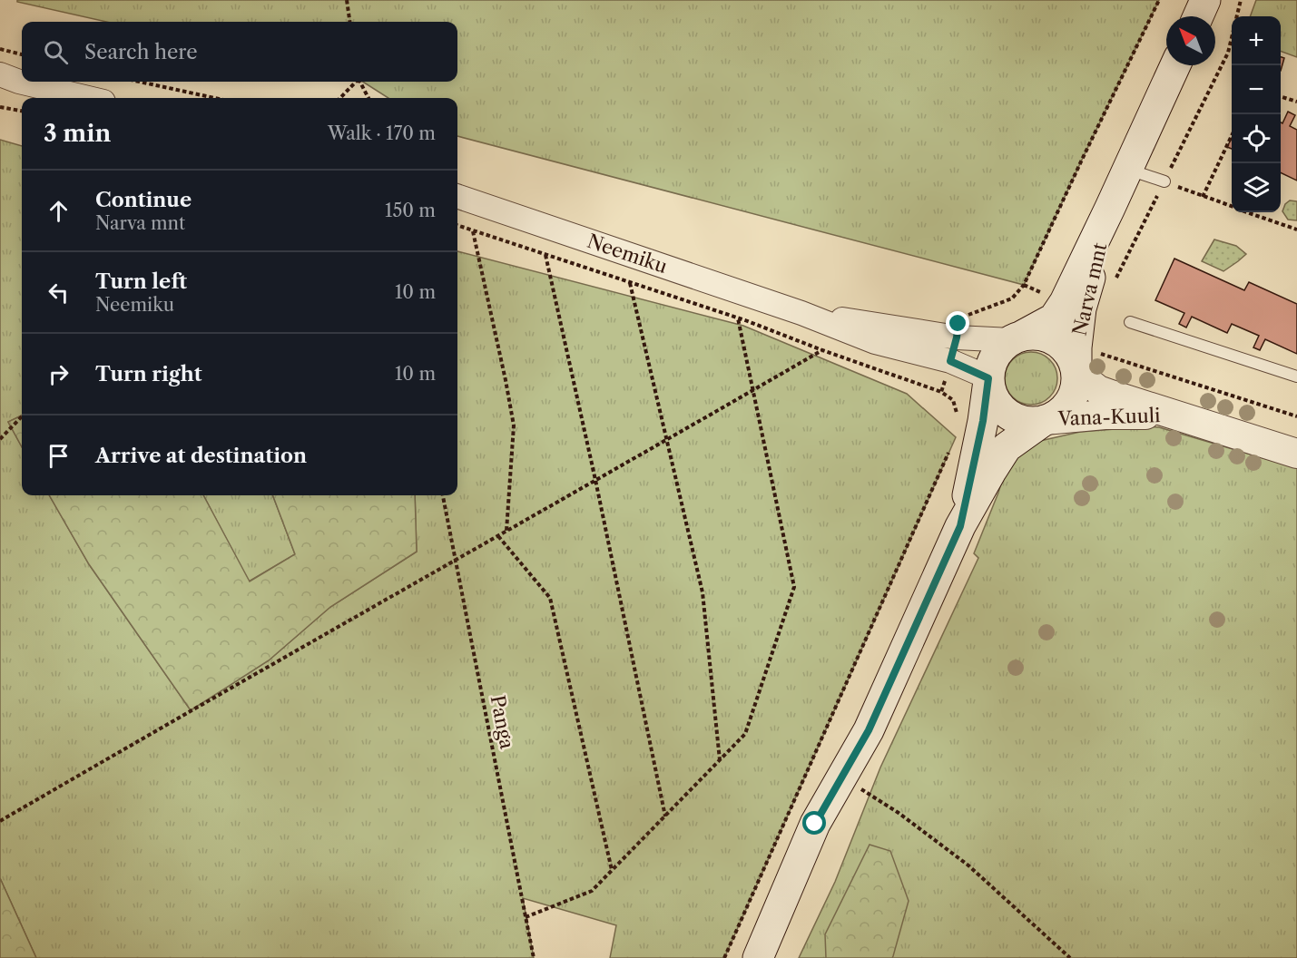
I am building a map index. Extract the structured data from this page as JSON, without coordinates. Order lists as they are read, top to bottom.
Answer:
{
  "streets": {
    "main road": ["Narva mnt"],
    "street": ["Neemiku", "Vana-Kuuli"],
    "path": ["Panga"]
  },
  "crossings": [
    ["Neemiku", "Narva mnt"],
    ["Neemiku", "Vana-Kuuli"],
    ["Narva mnt", "Vana-Kuuli"]
  ],
  "north": "top left",
  "page": {
    "map_buttons": ["+", "−"],
    "search": "Search here",
    "heading": ["3 min", "Walk · 170 m"],
    "list": [
      ["Continue", "Narva mnt", "150 m"],
      ["Turn left", "Neemiku", "10 m"],
      ["Turn right", "10 m"],
      "Arrive at destination"
    ]
  }
}
